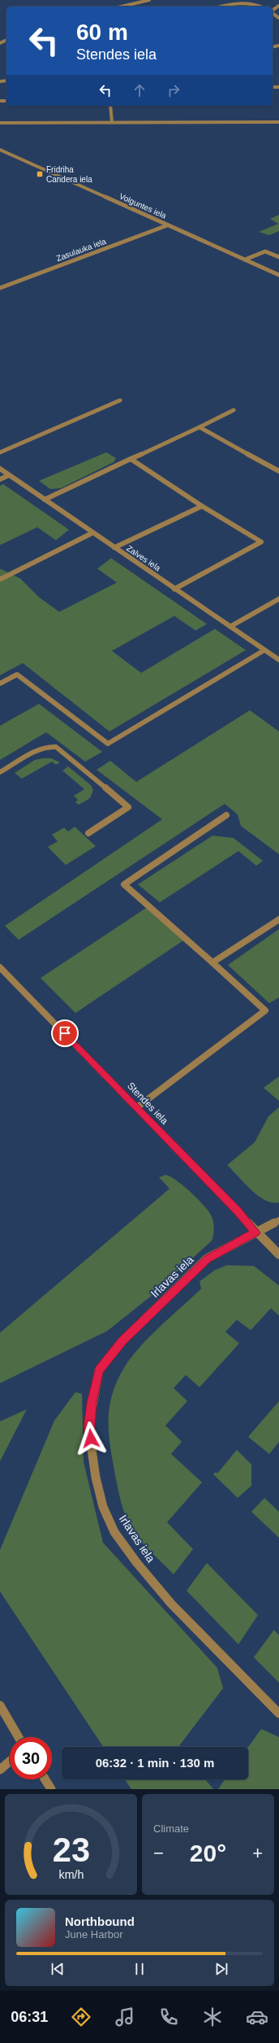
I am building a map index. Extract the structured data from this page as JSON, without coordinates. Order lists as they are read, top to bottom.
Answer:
{
  "streets": {
    "street": [
      "Volguntes iela",
      "Zasulauka iela",
      "Zalves iela",
      "Stendes iela",
      "Irlavas iela"
    ]
  },
  "crossings": [
    ["Volguntes iela", "Zasulauka iela"],
    ["Stendes iela", "Irlavas iela"]
  ],
  "places": {
    "transit": ["Fridriha Candera iela"]
  },
  "page": {
    "turn": ["60 m", "Stendes iela"],
    "limit": "30",
    "trip": "06:32 · 1 min · 130 m",
    "tile": "Climate",
    "heat": ["−", "20°", "+"],
    "song": ["Northbound", "June Harbor"],
    "tabs": "06:31",
    "gauge": ["23", "km/h"]
  }
}
